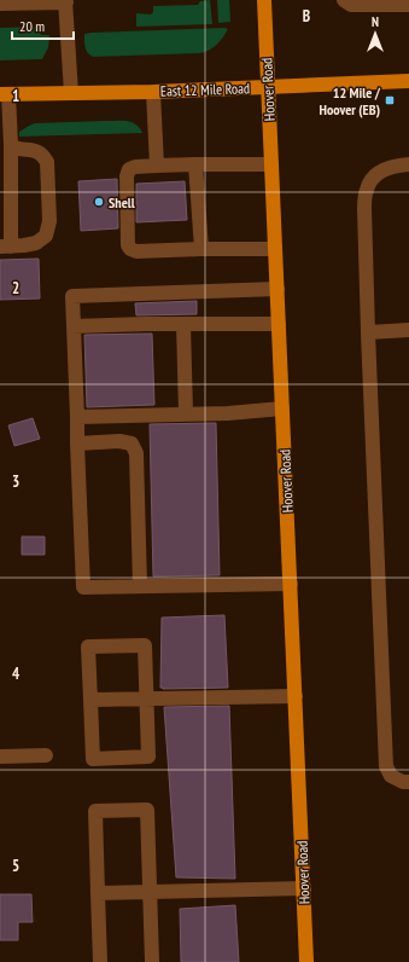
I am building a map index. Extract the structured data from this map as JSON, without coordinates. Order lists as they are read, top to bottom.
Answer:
{
  "streets": {
    "main road": ["East 12 Mile Road", "Hoover Road"]
  },
  "crossings": [
    ["East 12 Mile Road", "Hoover Road"]
  ],
  "places": {
    "transit": ["12 Mile / Hoover (EB)"],
    "other": ["Shell"]
  },
  "scale_bar": "20 m",
  "north": "top",
  "grid": {
    "columns": ["B"],
    "rows": [
      "1",
      "2",
      "3",
      "4",
      "5"
    ]
  }
}
